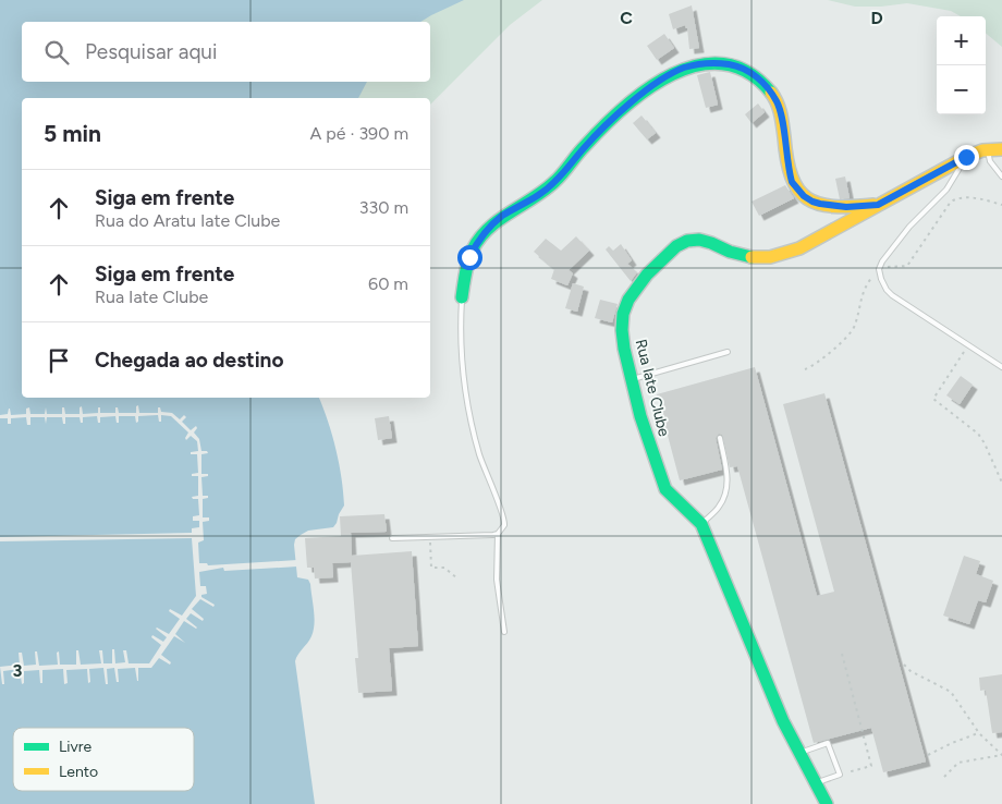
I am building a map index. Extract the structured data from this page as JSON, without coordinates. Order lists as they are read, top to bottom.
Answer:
{
  "streets": {
    "street": ["Rua Iate Clube"]
  },
  "legend": ["Livre", "Lento"],
  "page": {
    "map_buttons": ["+", "−"],
    "search": "Pesquisar aqui",
    "heading": ["5 min", "A pé · 390 m"],
    "list": [
      ["Siga em frente", "Rua do Aratu Iate Clube", "330 m"],
      ["Siga em frente", "Rua Iate Clube", "60 m"],
      "Chegada ao destino"
    ]
  },
  "grid": {
    "columns": ["C", "D"],
    "rows": ["3"]
  }
}
